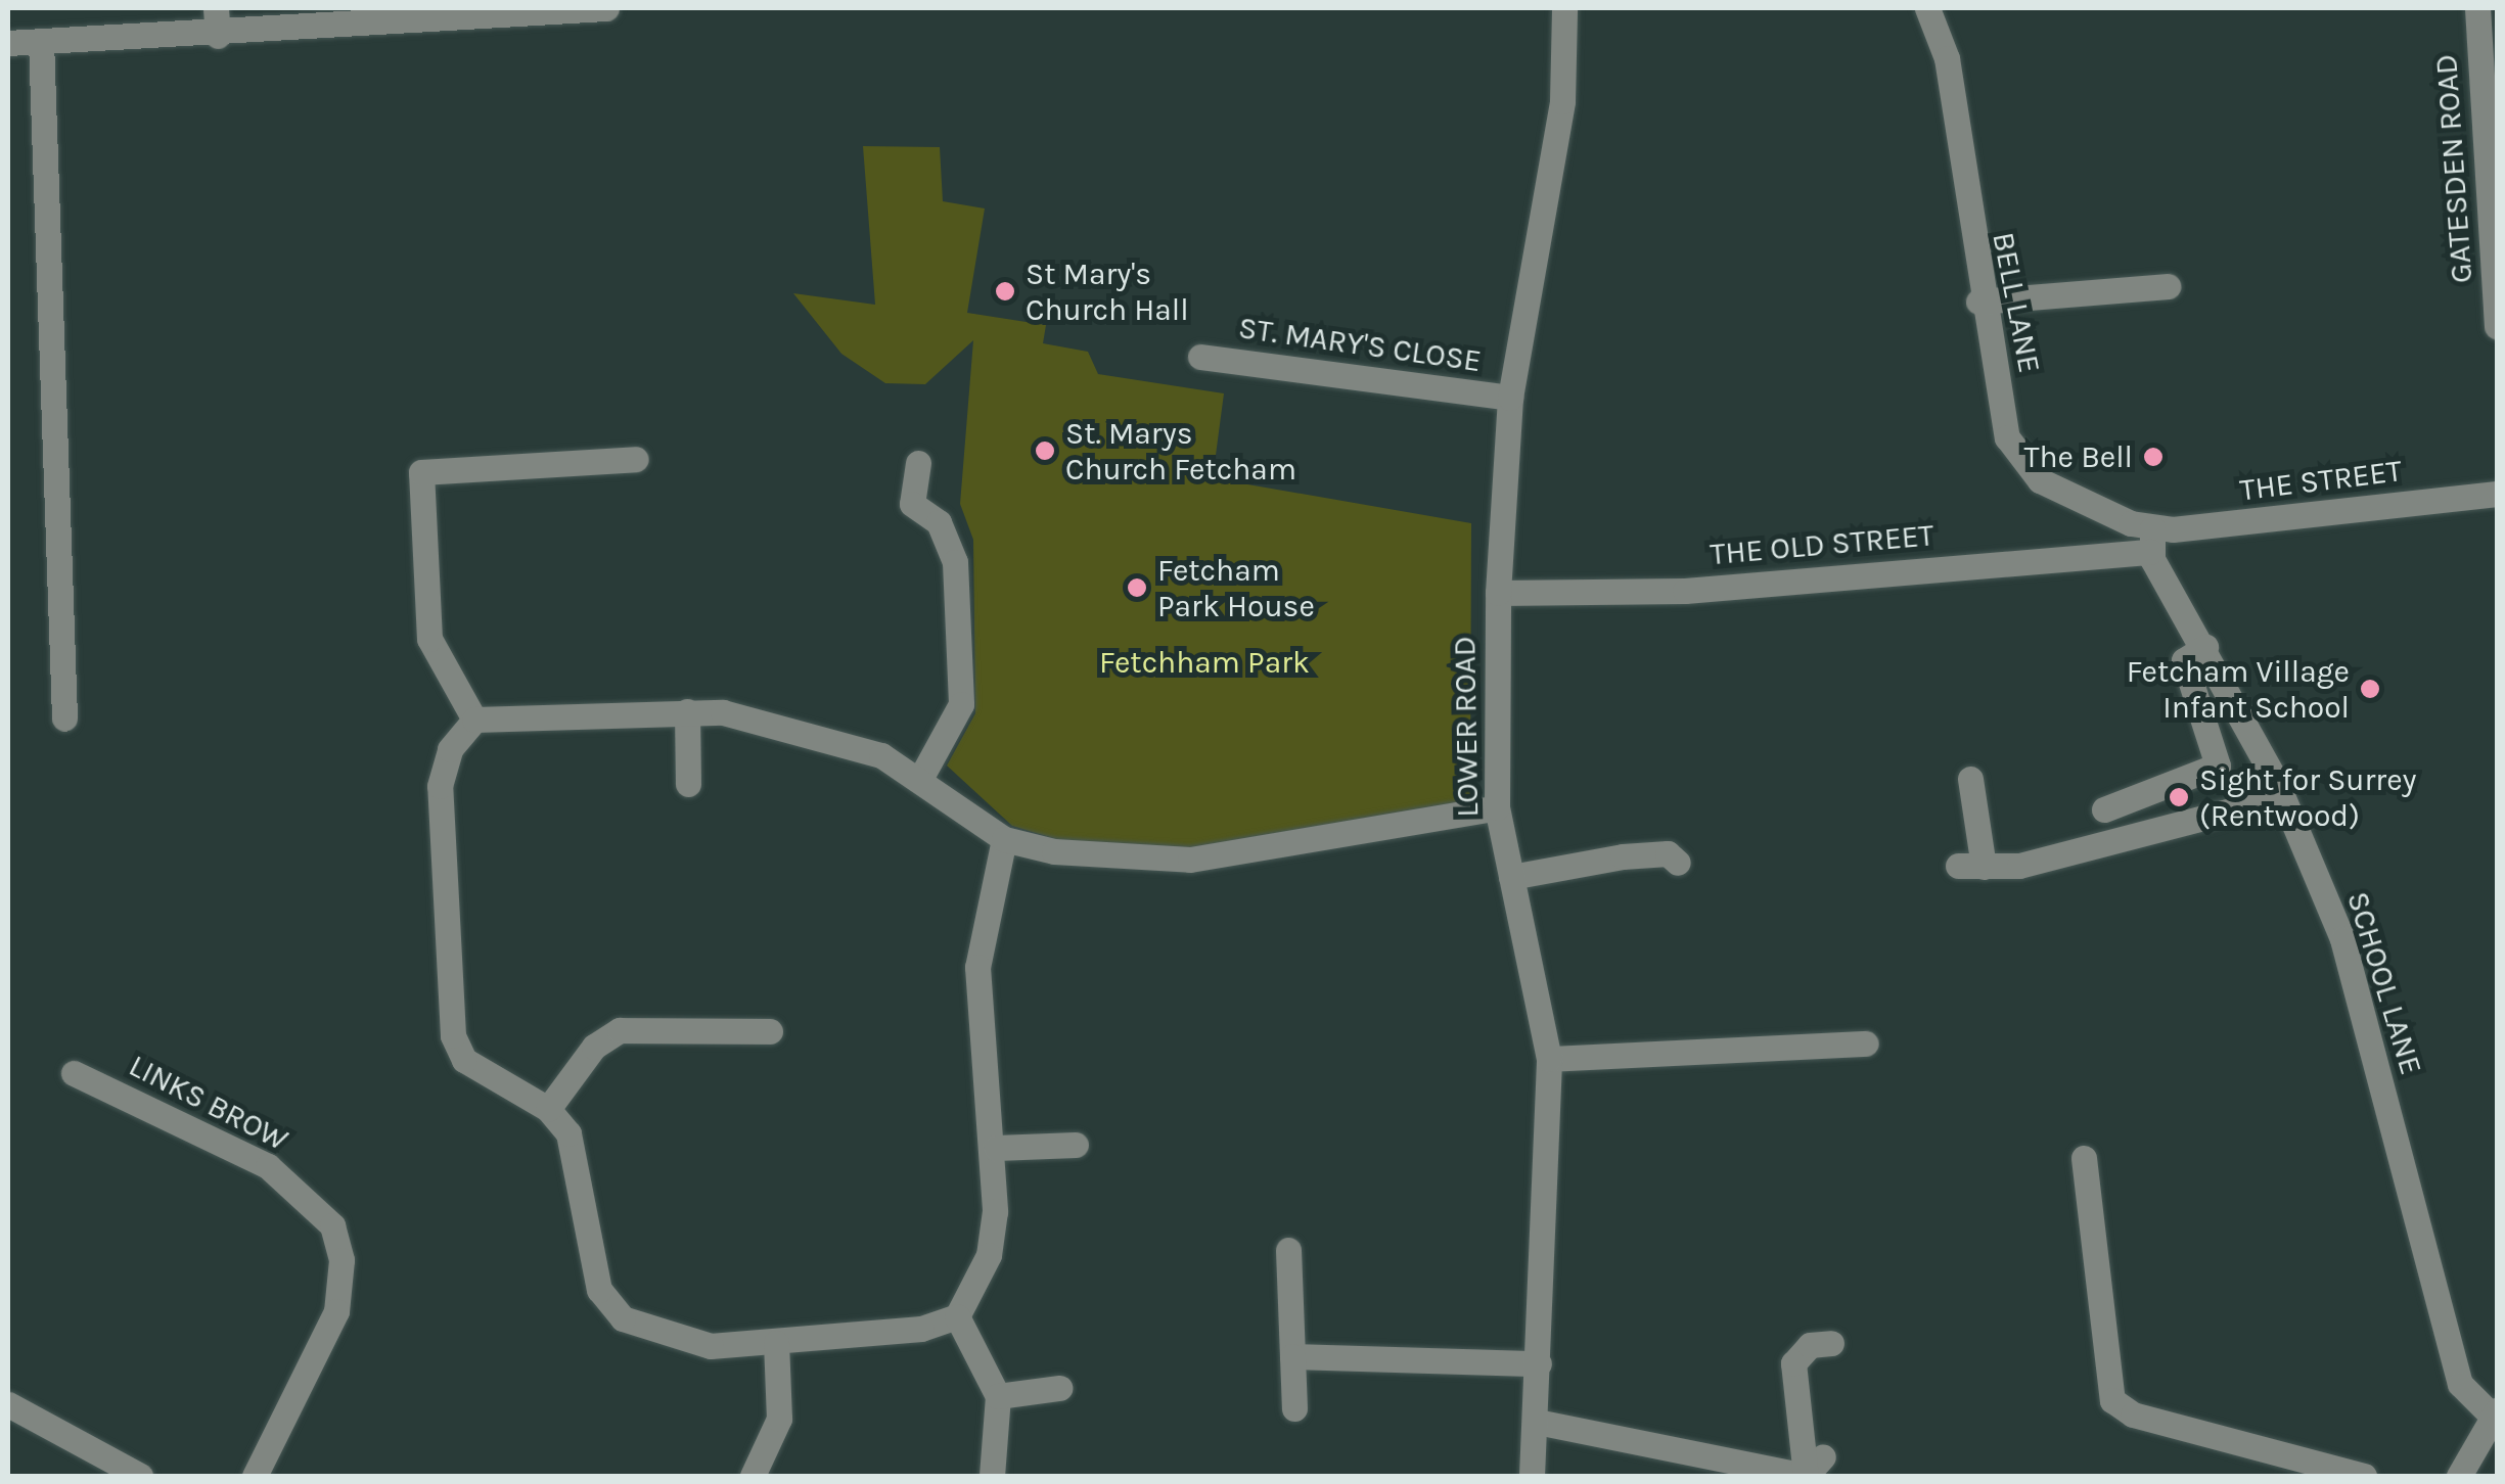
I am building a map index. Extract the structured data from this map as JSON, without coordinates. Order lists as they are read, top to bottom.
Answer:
{
  "streets": {
    "street": [
      "GATESDEN ROAD",
      "BELL LANE",
      "ST. MARY'S CLOSE",
      "THE STREET",
      "THE OLD STREET",
      "LOWER ROAD",
      "SCHOOL LANE",
      "LINKS BROW"
    ]
  },
  "crossings": [
    ["BELL LANE", "THE STREET"],
    ["BELL LANE", "THE OLD STREET"],
    ["BELL LANE", "SCHOOL LANE"],
    ["ST. MARY'S CLOSE", "LOWER ROAD"],
    ["THE STREET", "THE OLD STREET"],
    ["THE STREET", "SCHOOL LANE"],
    ["THE OLD STREET", "LOWER ROAD"],
    ["THE OLD STREET", "SCHOOL LANE"]
  ],
  "parks": ["Fetchham Park"],
  "places": [
    "St Mary's Church Hall",
    "St. Marys Church Fetcham",
    "The Bell",
    "Fetcham Park House",
    "Fetcham Village Infant School",
    "Sight for Surrey (Rentwood)"
  ]
}
